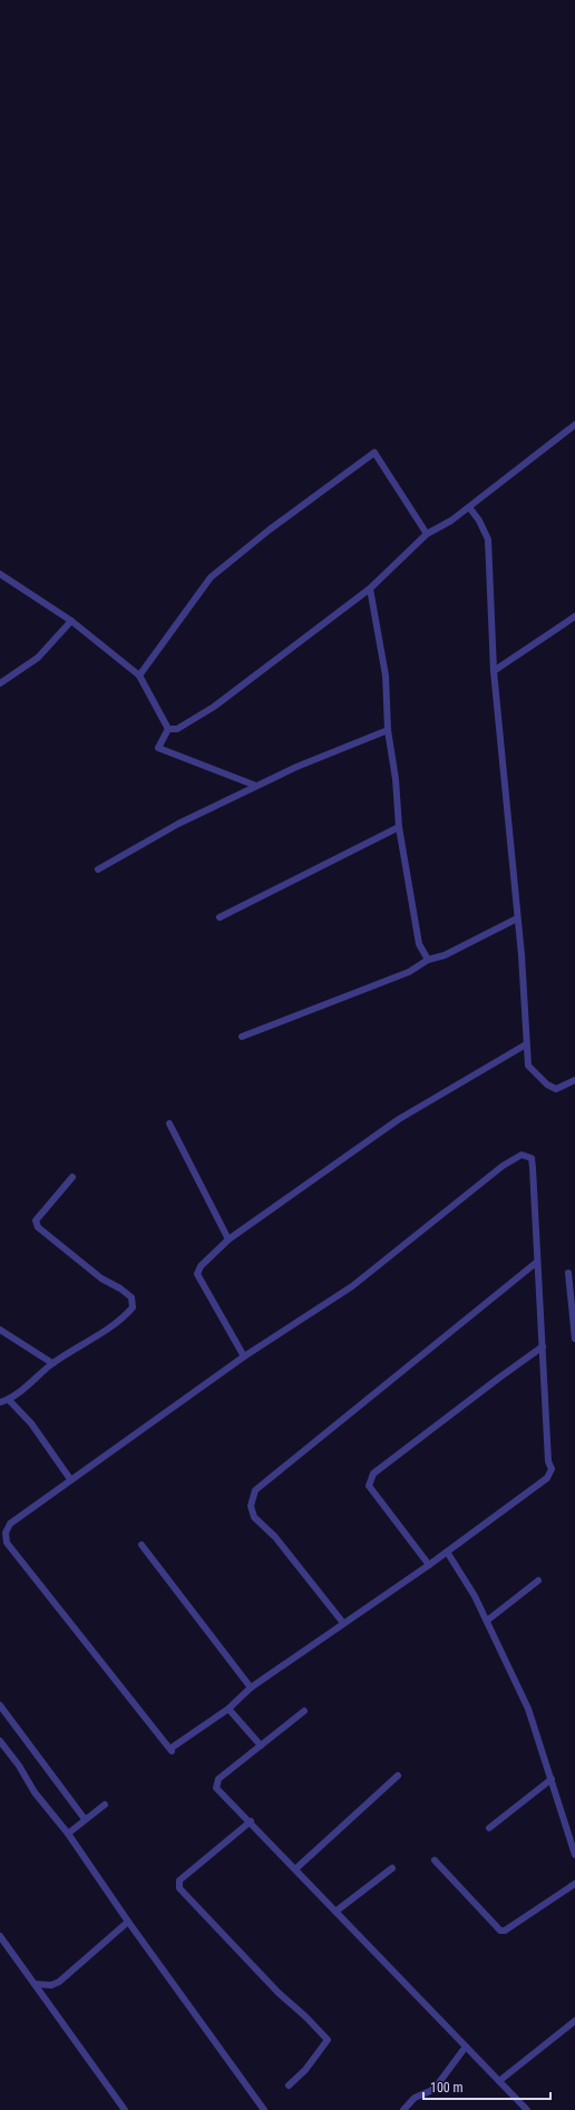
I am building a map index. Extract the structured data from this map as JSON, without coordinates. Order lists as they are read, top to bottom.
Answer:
{
  "scale_bar": "100 m"
}
